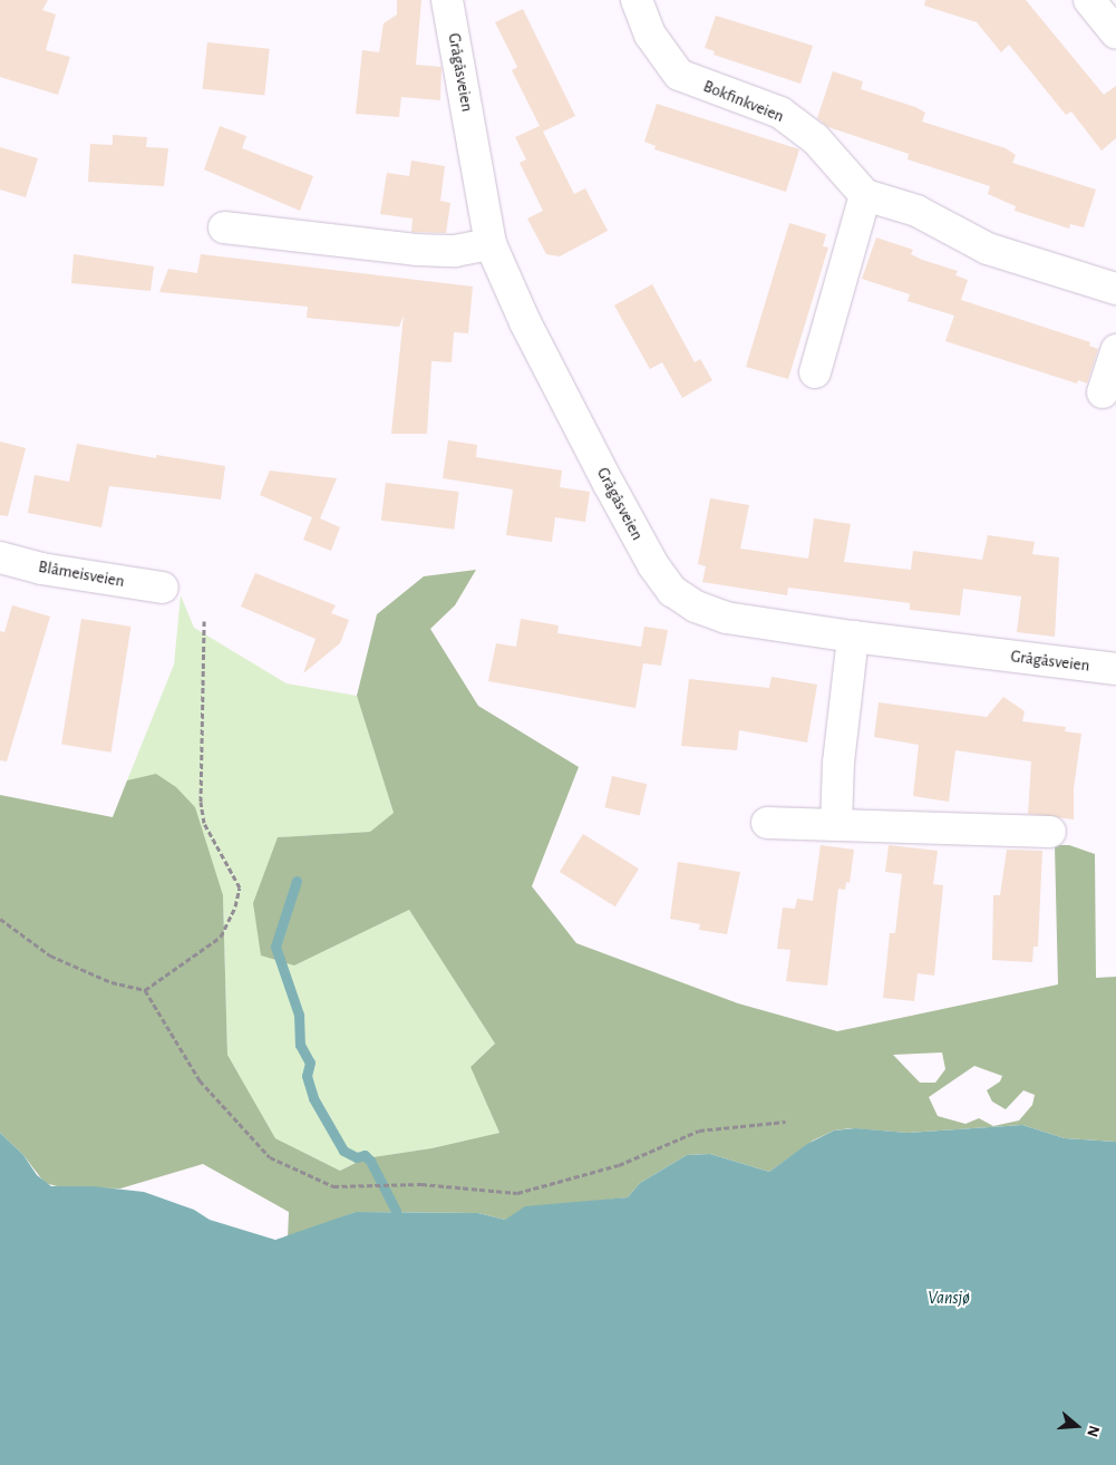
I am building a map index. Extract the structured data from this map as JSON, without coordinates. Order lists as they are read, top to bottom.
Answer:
{
  "streets": {
    "street": ["Grågåsveien", "Bokfinkveien", "Blåmeisveien"]
  },
  "water": ["Vansjø"],
  "north": "right"
}
